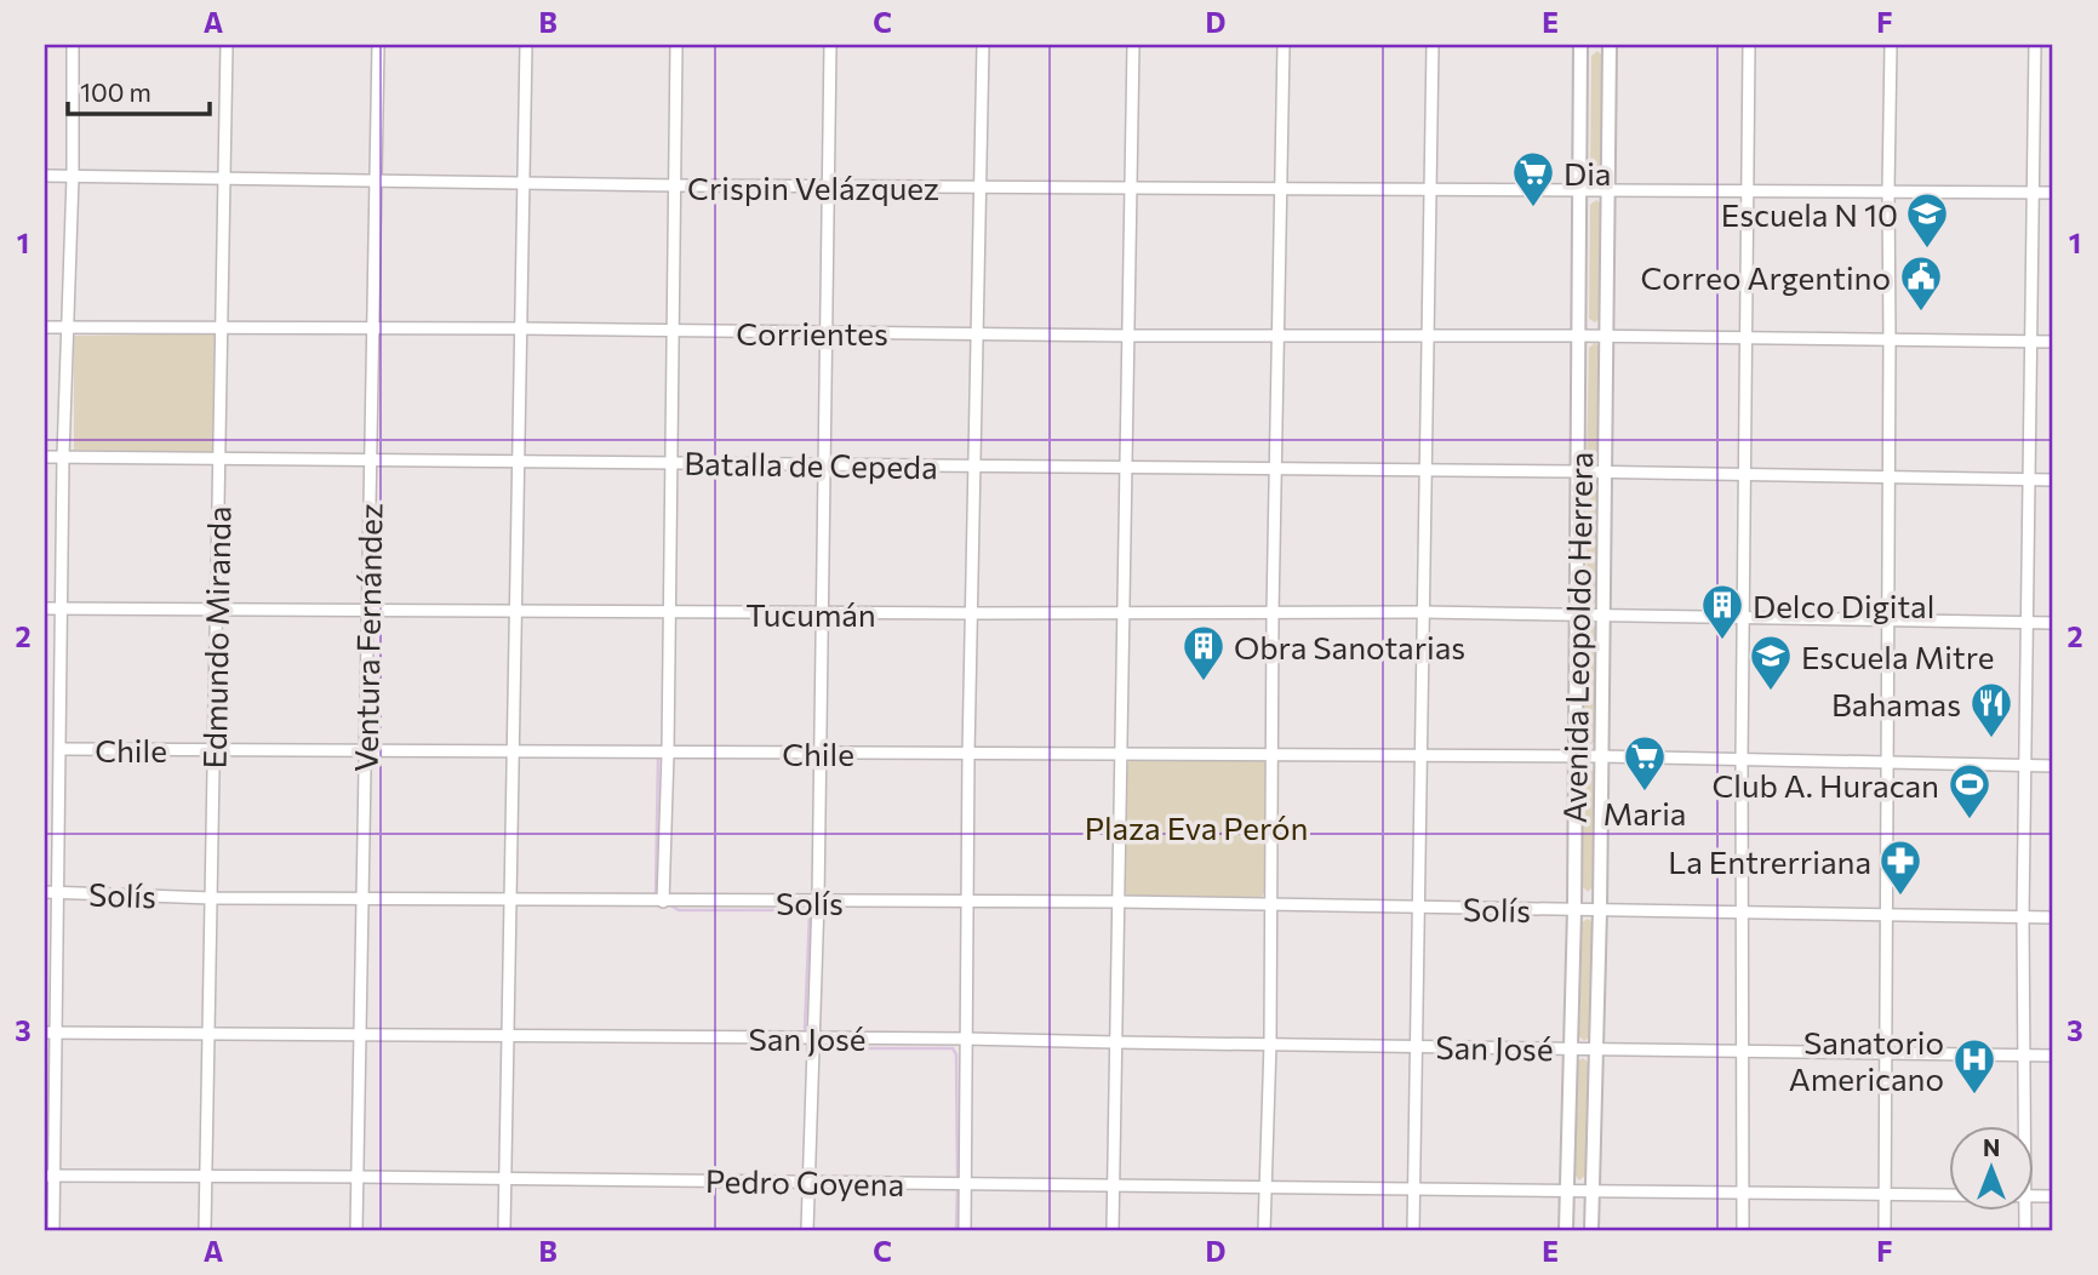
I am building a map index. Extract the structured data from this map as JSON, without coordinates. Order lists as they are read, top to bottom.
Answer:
{
  "streets": {
    "street": [
      "Crispin Velázquez",
      "Corrientes",
      "Batalla de Cepeda",
      "Tucumán",
      "Edmundo Miranda",
      "Ventura Fernández",
      "Avenida Leopoldo Herrera",
      "Chile",
      "Solís",
      "San José",
      "Pedro Goyena"
    ]
  },
  "crossings": [
    ["Crispin Velázquez", "Edmundo Miranda"],
    ["Crispin Velázquez", "Ventura Fernández"],
    ["Crispin Velázquez", "Avenida Leopoldo Herrera"],
    ["Corrientes", "Edmundo Miranda"],
    ["Corrientes", "Ventura Fernández"],
    ["Corrientes", "Avenida Leopoldo Herrera"],
    ["Batalla de Cepeda", "Edmundo Miranda"],
    ["Batalla de Cepeda", "Ventura Fernández"],
    ["Batalla de Cepeda", "Avenida Leopoldo Herrera"],
    ["Tucumán", "Edmundo Miranda"],
    ["Tucumán", "Ventura Fernández"],
    ["Tucumán", "Avenida Leopoldo Herrera"],
    ["Edmundo Miranda", "Chile"],
    ["Edmundo Miranda", "Solís"],
    ["Edmundo Miranda", "San José"],
    ["Edmundo Miranda", "Pedro Goyena"],
    ["Ventura Fernández", "Chile"],
    ["Ventura Fernández", "Solís"],
    ["Ventura Fernández", "San José"],
    ["Ventura Fernández", "Pedro Goyena"],
    ["Avenida Leopoldo Herrera", "Chile"],
    ["Avenida Leopoldo Herrera", "Solís"],
    ["Avenida Leopoldo Herrera", "San José"],
    ["Avenida Leopoldo Herrera", "Pedro Goyena"]
  ],
  "parks": ["Plaza Eva Perón"],
  "places": {
    "supermarket": ["Dia", "Maria"],
    "school or university": ["Escuela N 10", "Escuela Mitre"],
    "public building": ["Correo Argentino"],
    "building": ["Delco Digital", "Obra Sanotarias"],
    "restaurant": ["Bahamas"],
    "sports": ["Club A. Huracan"],
    "pharmacy": ["La Entrerriana"],
    "hospital": ["Sanatorio Americano"]
  },
  "scale_bar": "100 m",
  "north": "top",
  "grid": {
    "columns": [
      "A",
      "B",
      "C",
      "D",
      "E",
      "F"
    ],
    "rows": ["1", "2", "3"]
  }
}
